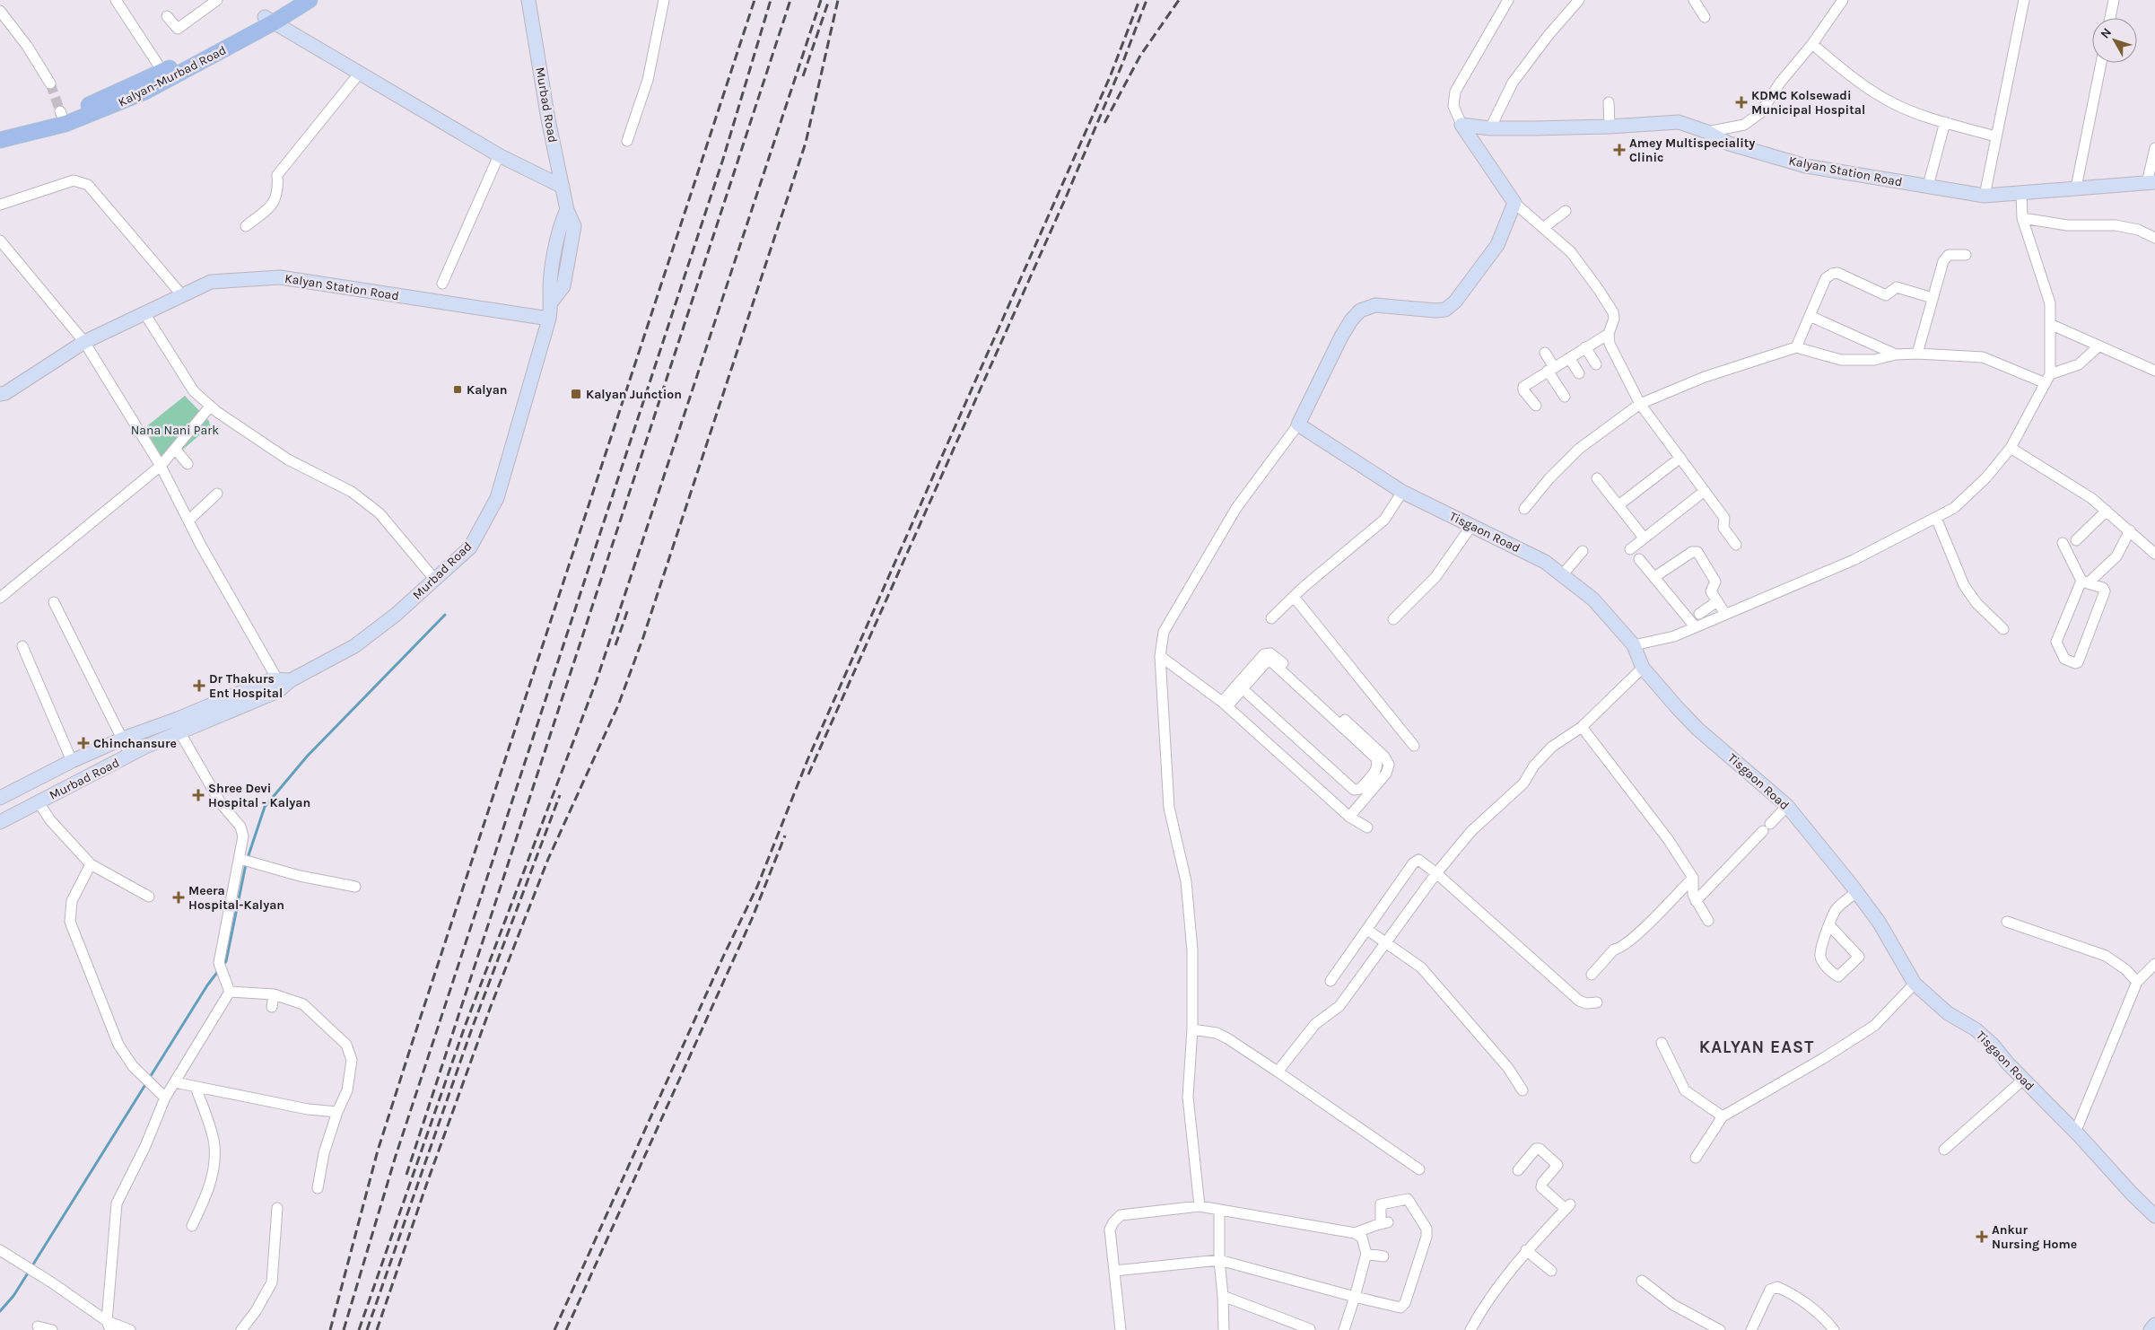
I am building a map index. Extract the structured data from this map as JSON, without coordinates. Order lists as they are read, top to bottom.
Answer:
{
  "streets": {
    "main road": ["Kalyan-Murbad Road"],
    "street": ["Murbad Road", "Kalyan Station Road", "Tisgaon Road"]
  },
  "crossings": [
    ["Murbad Road", "Kalyan Station Road"]
  ],
  "districts": ["KALYAN EAST"],
  "parks": ["Nana Nani Park"],
  "places": {
    "health": [
      "KDMC Kolsewadi Municipal Hospital",
      "Amey Multispeciality Clinic",
      "Dr Thakurs Ent Hospital",
      "Chinchansure",
      "Shree Devi Hospital - Kalyan",
      "Meera Hospital-Kalyan",
      "Ankur Nursing Home"
    ],
    "transit": ["Kalyan", "Kalyan Junction"]
  },
  "north": "top left"
}
